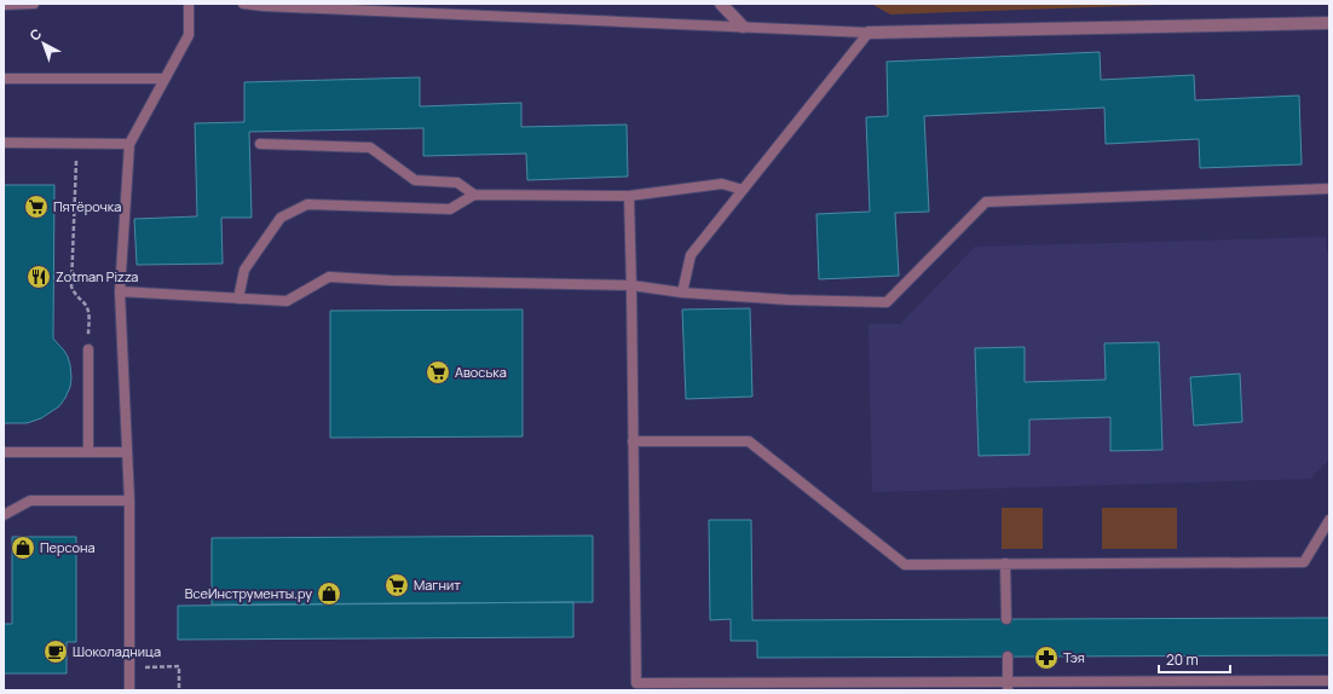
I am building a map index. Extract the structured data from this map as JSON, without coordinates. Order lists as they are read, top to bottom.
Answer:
{
  "places": {
    "supermarket": ["Пятёрочка", "Авоська", "Магнит"],
    "restaurant": ["Zotman Pizza"],
    "shop": ["Персона", "ВсеИнструменты.ру"],
    "cafe": ["Шоколадница"],
    "pharmacy": ["Тэя"]
  },
  "scale_bar": "20 m",
  "north": "top left"
}
